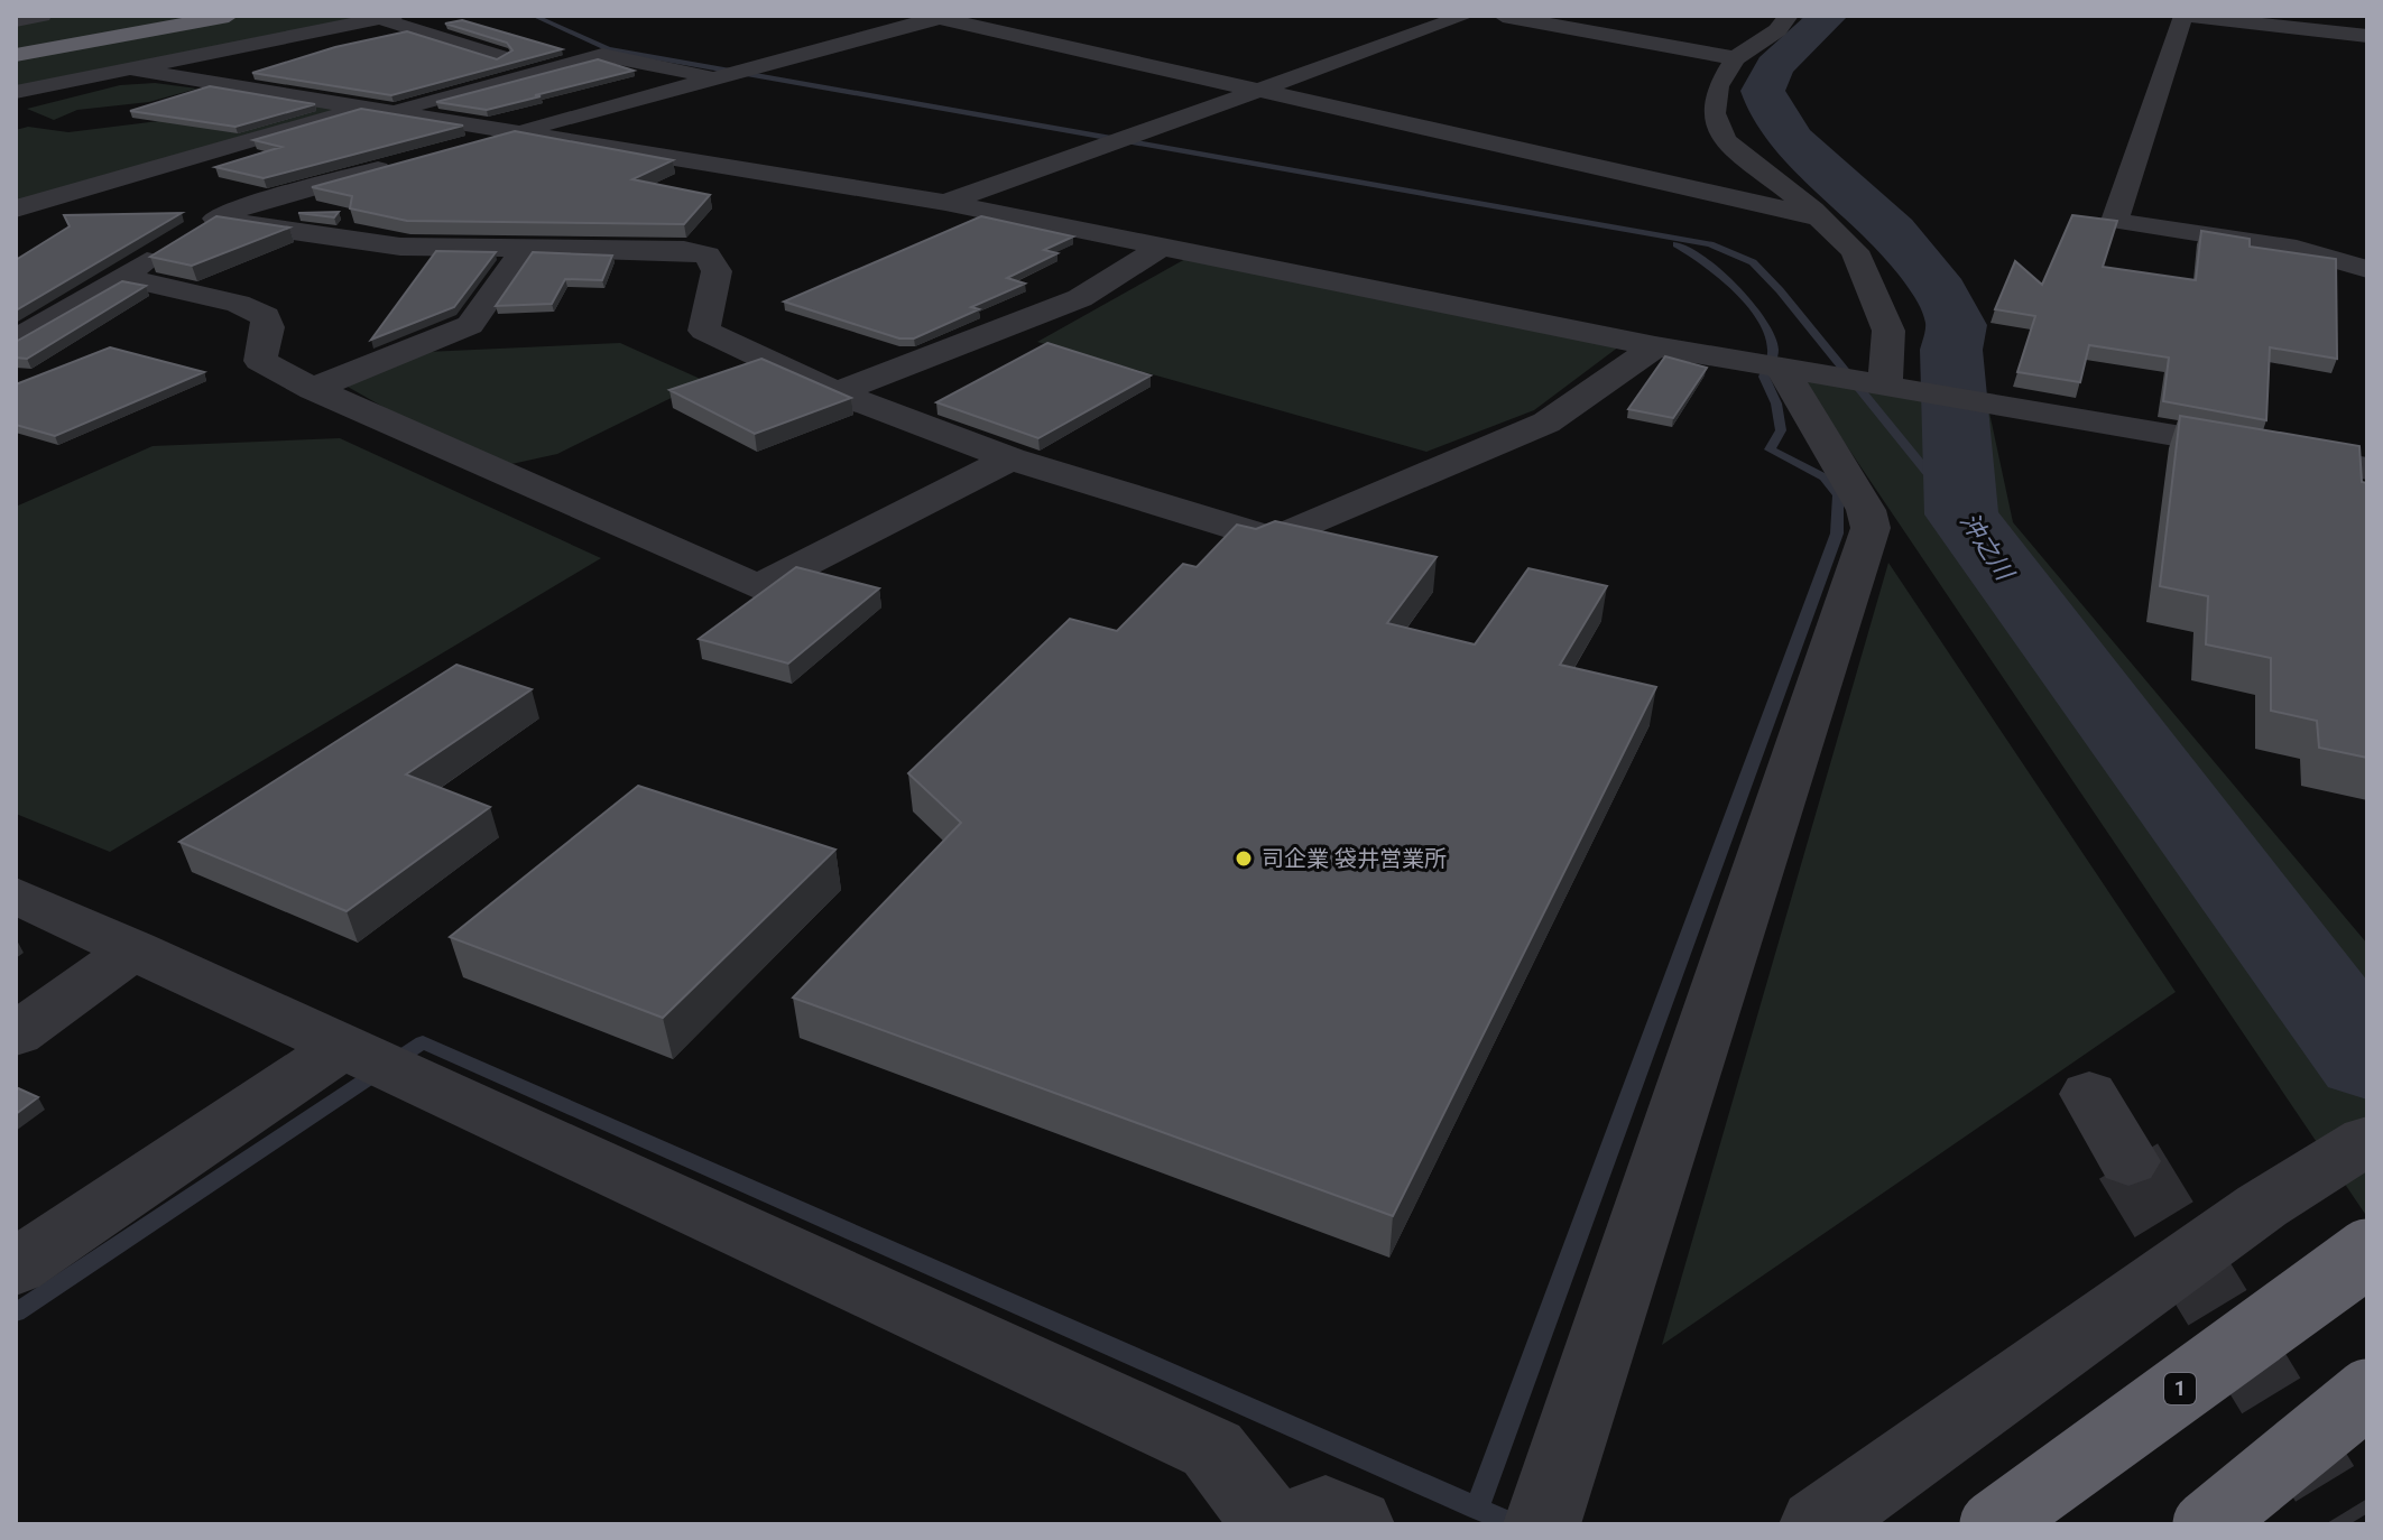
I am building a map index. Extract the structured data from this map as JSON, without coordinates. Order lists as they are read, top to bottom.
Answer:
{
  "streets": {
    "highway": ["1"]
  },
  "water": ["沖之川"],
  "places": ["司企業 袋井営業所"]
}
